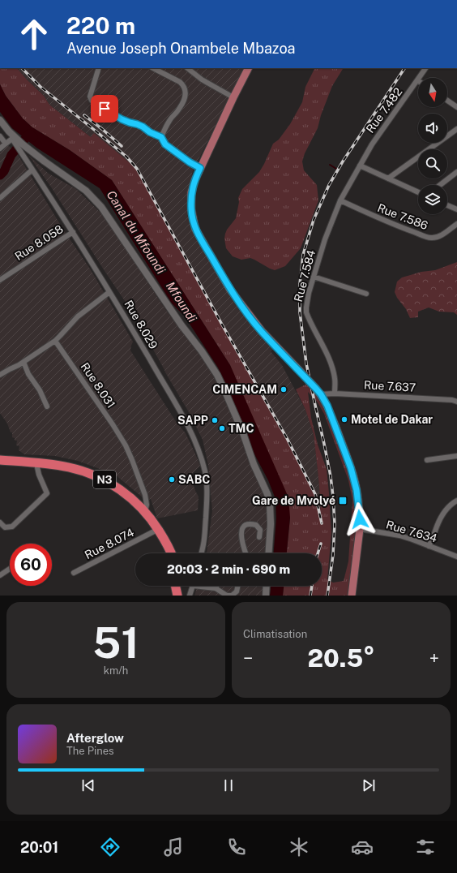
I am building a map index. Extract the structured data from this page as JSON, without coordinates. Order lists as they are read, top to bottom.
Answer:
{
  "streets": {
    "highway": ["N3"],
    "main road": ["Rue 8.029"],
    "street": [
      "Rue 7.482",
      "Rue 7.586",
      "Rue 8.058",
      "Rue 7.584",
      "Rue 8.031",
      "Rue 7.637",
      "Rue 7.634",
      "Rue 8.074"
    ]
  },
  "crossings": [
    ["Rue 7.482", "Rue 7.584"],
    ["Rue 7.586", "Rue 7.584"],
    ["Rue 8.058", "Rue 8.029"],
    ["Rue 7.584", "Rue 7.637"],
    ["Rue 8.031", "N3"],
    ["N3", "Rue 8.074"]
  ],
  "water": ["Canal du Mfoundi", "Mfoundi"],
  "places": {
    "other": [
      "CIMENCAM",
      "Motel de Dakar",
      "SAPP",
      "TMC",
      "SABC"
    ],
    "transit": ["Gare de Mvolyé"]
  },
  "north": "bottom",
  "page": {
    "turn": ["220 m", "Avenue Joseph Onambele Mbazoa"],
    "limit": "60",
    "trip": "20:03 · 2 min · 690 m",
    "tile": [
      ["51", "km/h"],
      "Climatisation"
    ],
    "heat": ["−", "20.5°", "+"],
    "song": ["Afterglow", "The Pines"],
    "tabs": "20:01"
  }
}
